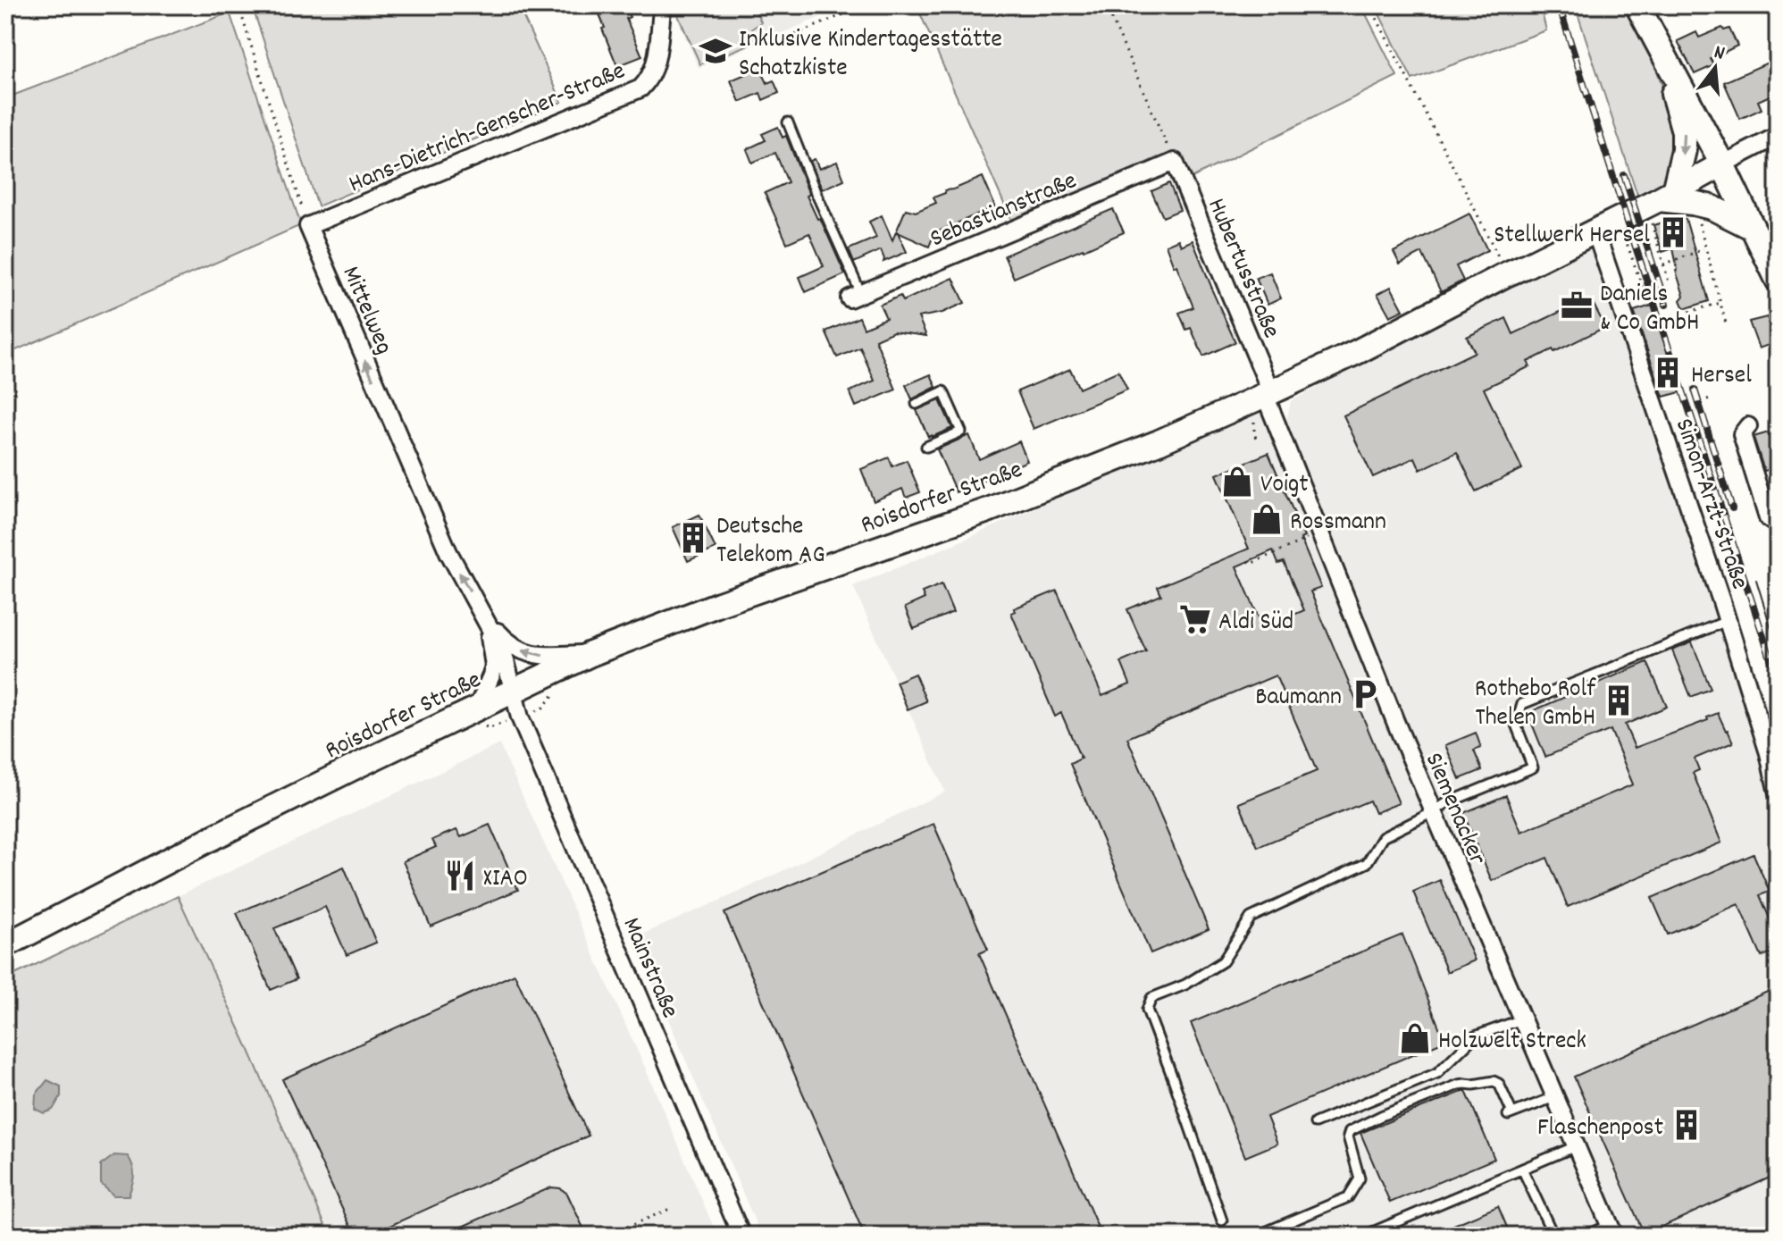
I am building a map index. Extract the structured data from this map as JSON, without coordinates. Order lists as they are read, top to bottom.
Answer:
{
  "streets": {
    "main road": ["Roisdorfer Straße"],
    "street": [
      "Hans-Dietrich-Genscher-Straße",
      "Sebastianstraße",
      "Hubertusstraße",
      "Mittelweg",
      "Simon-Arzt-Straße",
      "Siemenacker",
      "Mainstraße"
    ]
  },
  "crossings": [
    ["Hans-Dietrich-Genscher-Straße", "Mittelweg"],
    ["Sebastianstraße", "Hubertusstraße"],
    ["Hubertusstraße", "Roisdorfer Straße"],
    ["Hubertusstraße", "Siemenacker"],
    ["Mittelweg", "Roisdorfer Straße"],
    ["Mittelweg", "Mainstraße"],
    ["Roisdorfer Straße", "Simon-Arzt-Straße"],
    ["Roisdorfer Straße", "Siemenacker"]
  ],
  "one_way": ["Mittelweg"],
  "places": {
    "school or university": ["Inklusive Kindertagesstätte Schatzkiste"],
    "building": [
      "Stellwerk Hersel",
      "Hersel",
      "Deutsche Telekom AG",
      "Rothebo Rolf Thelen GmbH",
      "Flaschenpost"
    ],
    "office": ["Daniels & Co GmbH"],
    "shop": ["Voigt", "Rossmann", "Holzwelt Streck"],
    "supermarket": ["Aldi Süd"],
    "parking": ["Baumann"],
    "restaurant": ["XIAO"]
  },
  "north": "top"
}
